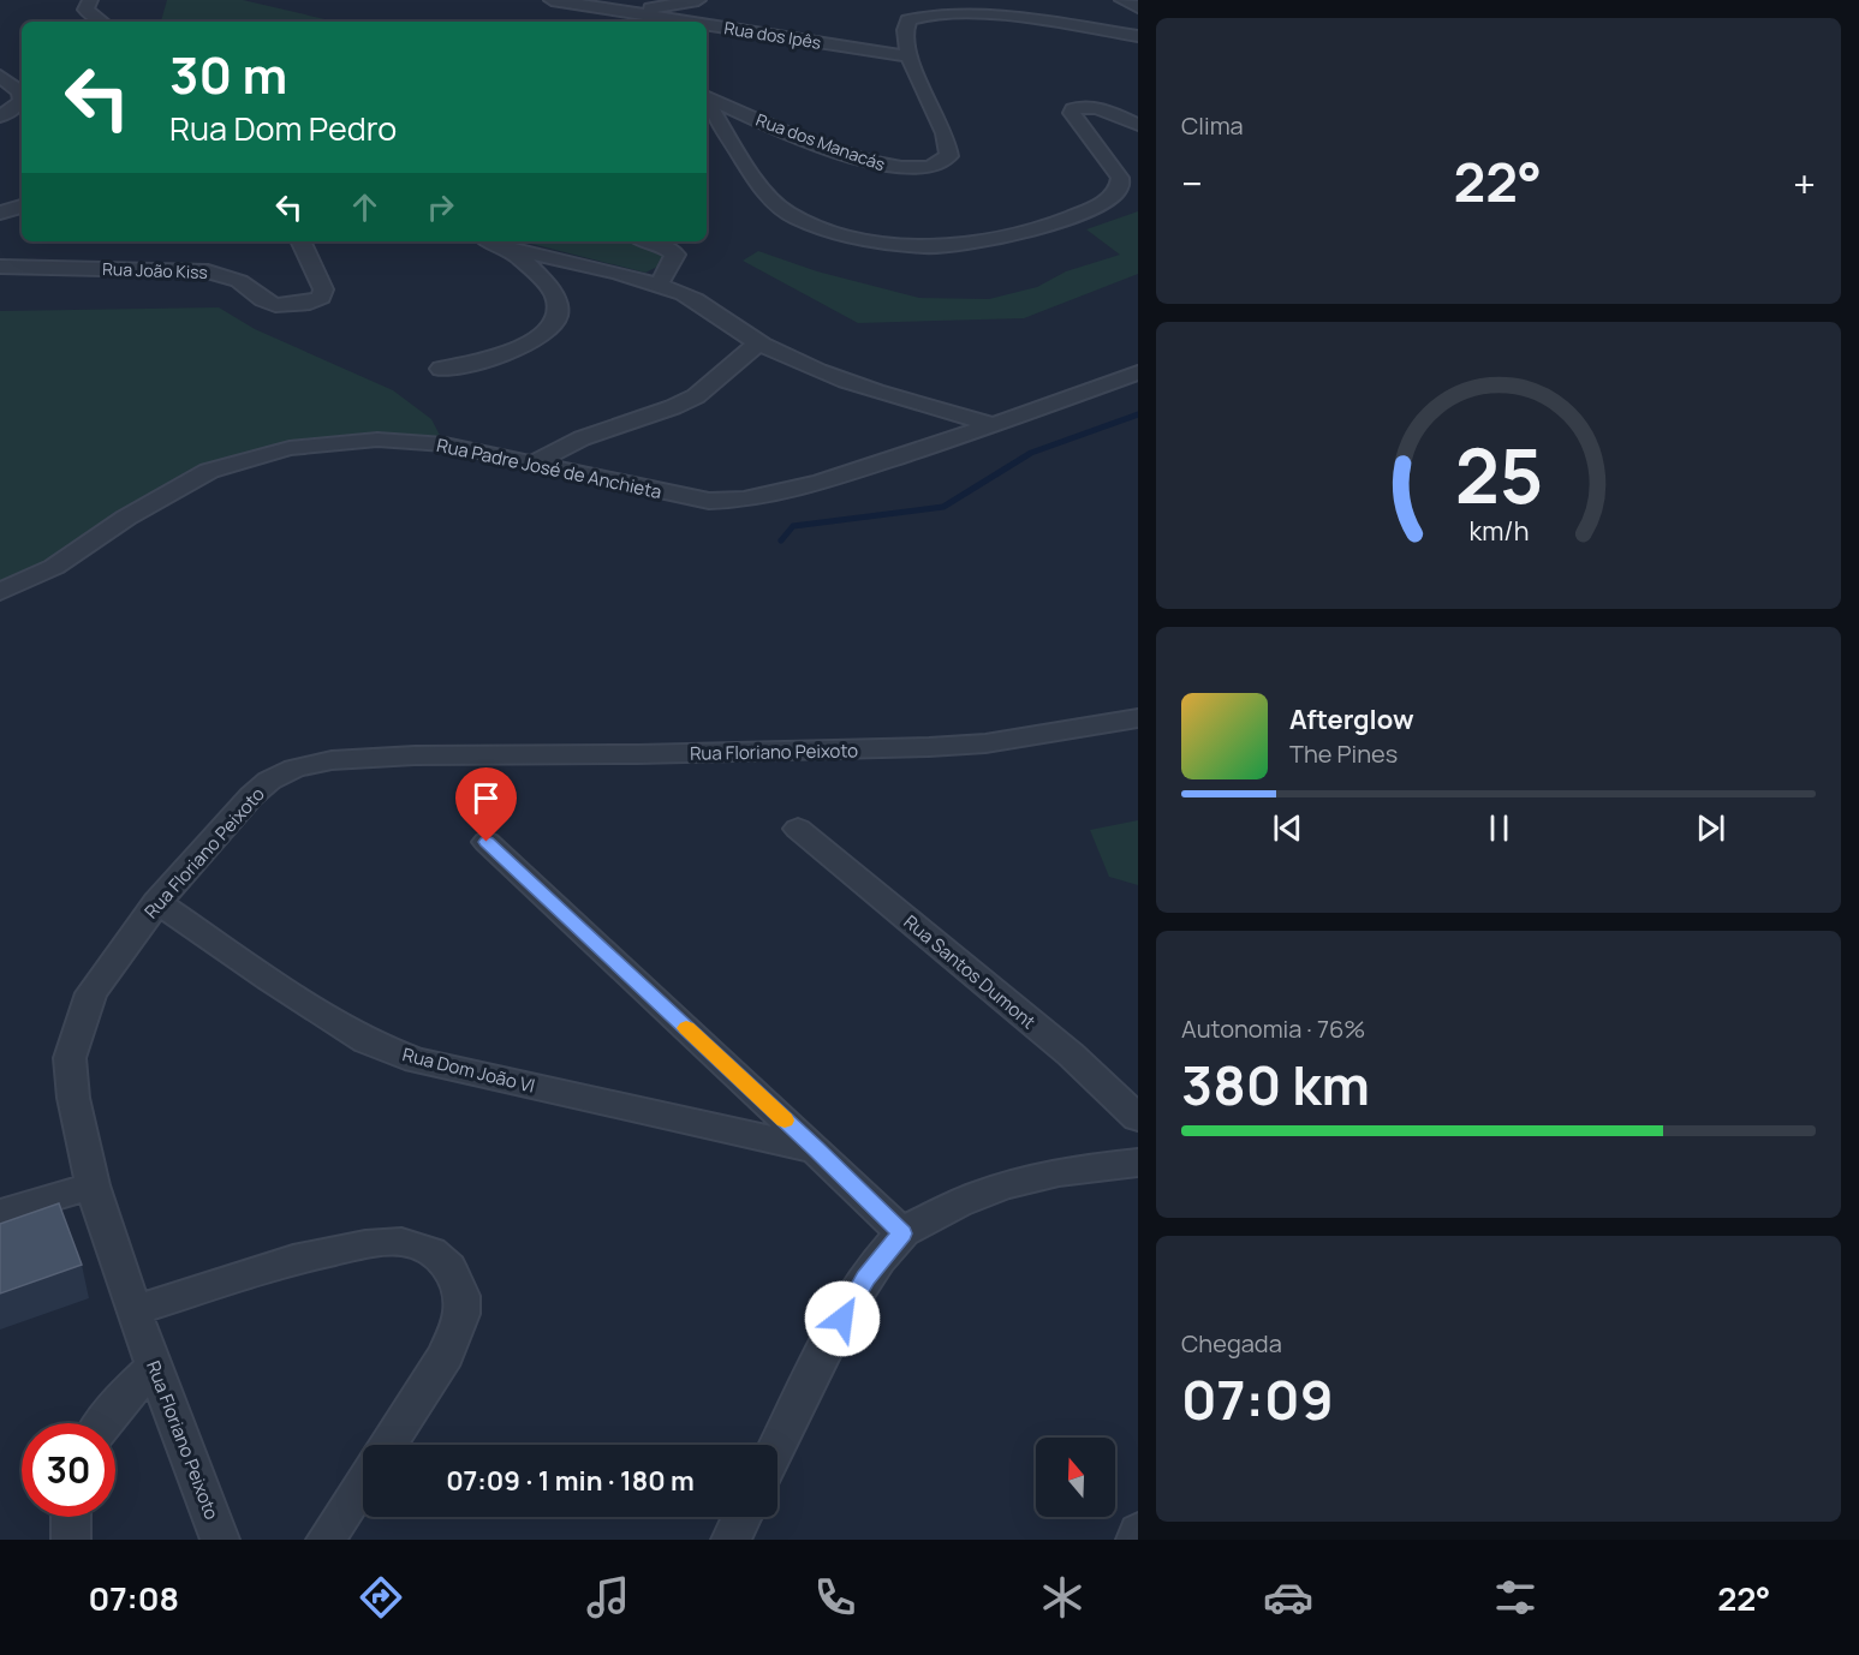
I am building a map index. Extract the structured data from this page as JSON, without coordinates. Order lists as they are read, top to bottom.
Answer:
{
  "streets": {
    "street": [
      "Rua dos Ipês",
      "Rua dos Manacás",
      "Rua João Kiss",
      "Rua Padre José de Anchieta",
      "Rua Floriano Peixoto",
      "Rua Santos Dumont",
      "Rua Dom João Vl"
    ]
  },
  "crossings": [
    ["Rua dos Ipês", "Rua dos Manacás"],
    ["Rua Floriano Peixoto", "Rua Dom João Vl"]
  ],
  "north": "top",
  "page": {
    "tile": [
      "Clima",
      ["Autonomia · 76%", "380 km"],
      ["Chegada", "07:09"]
    ],
    "turn": ["30 m", "Rua Dom Pedro"],
    "heat": ["−", "22°", "+"],
    "song": ["Afterglow", "The Pines"],
    "limit": "30",
    "trip": "07:09 · 1 min · 180 m",
    "tabs": ["07:08", "22°"],
    "gauge": ["25", "km/h"]
  }
}
